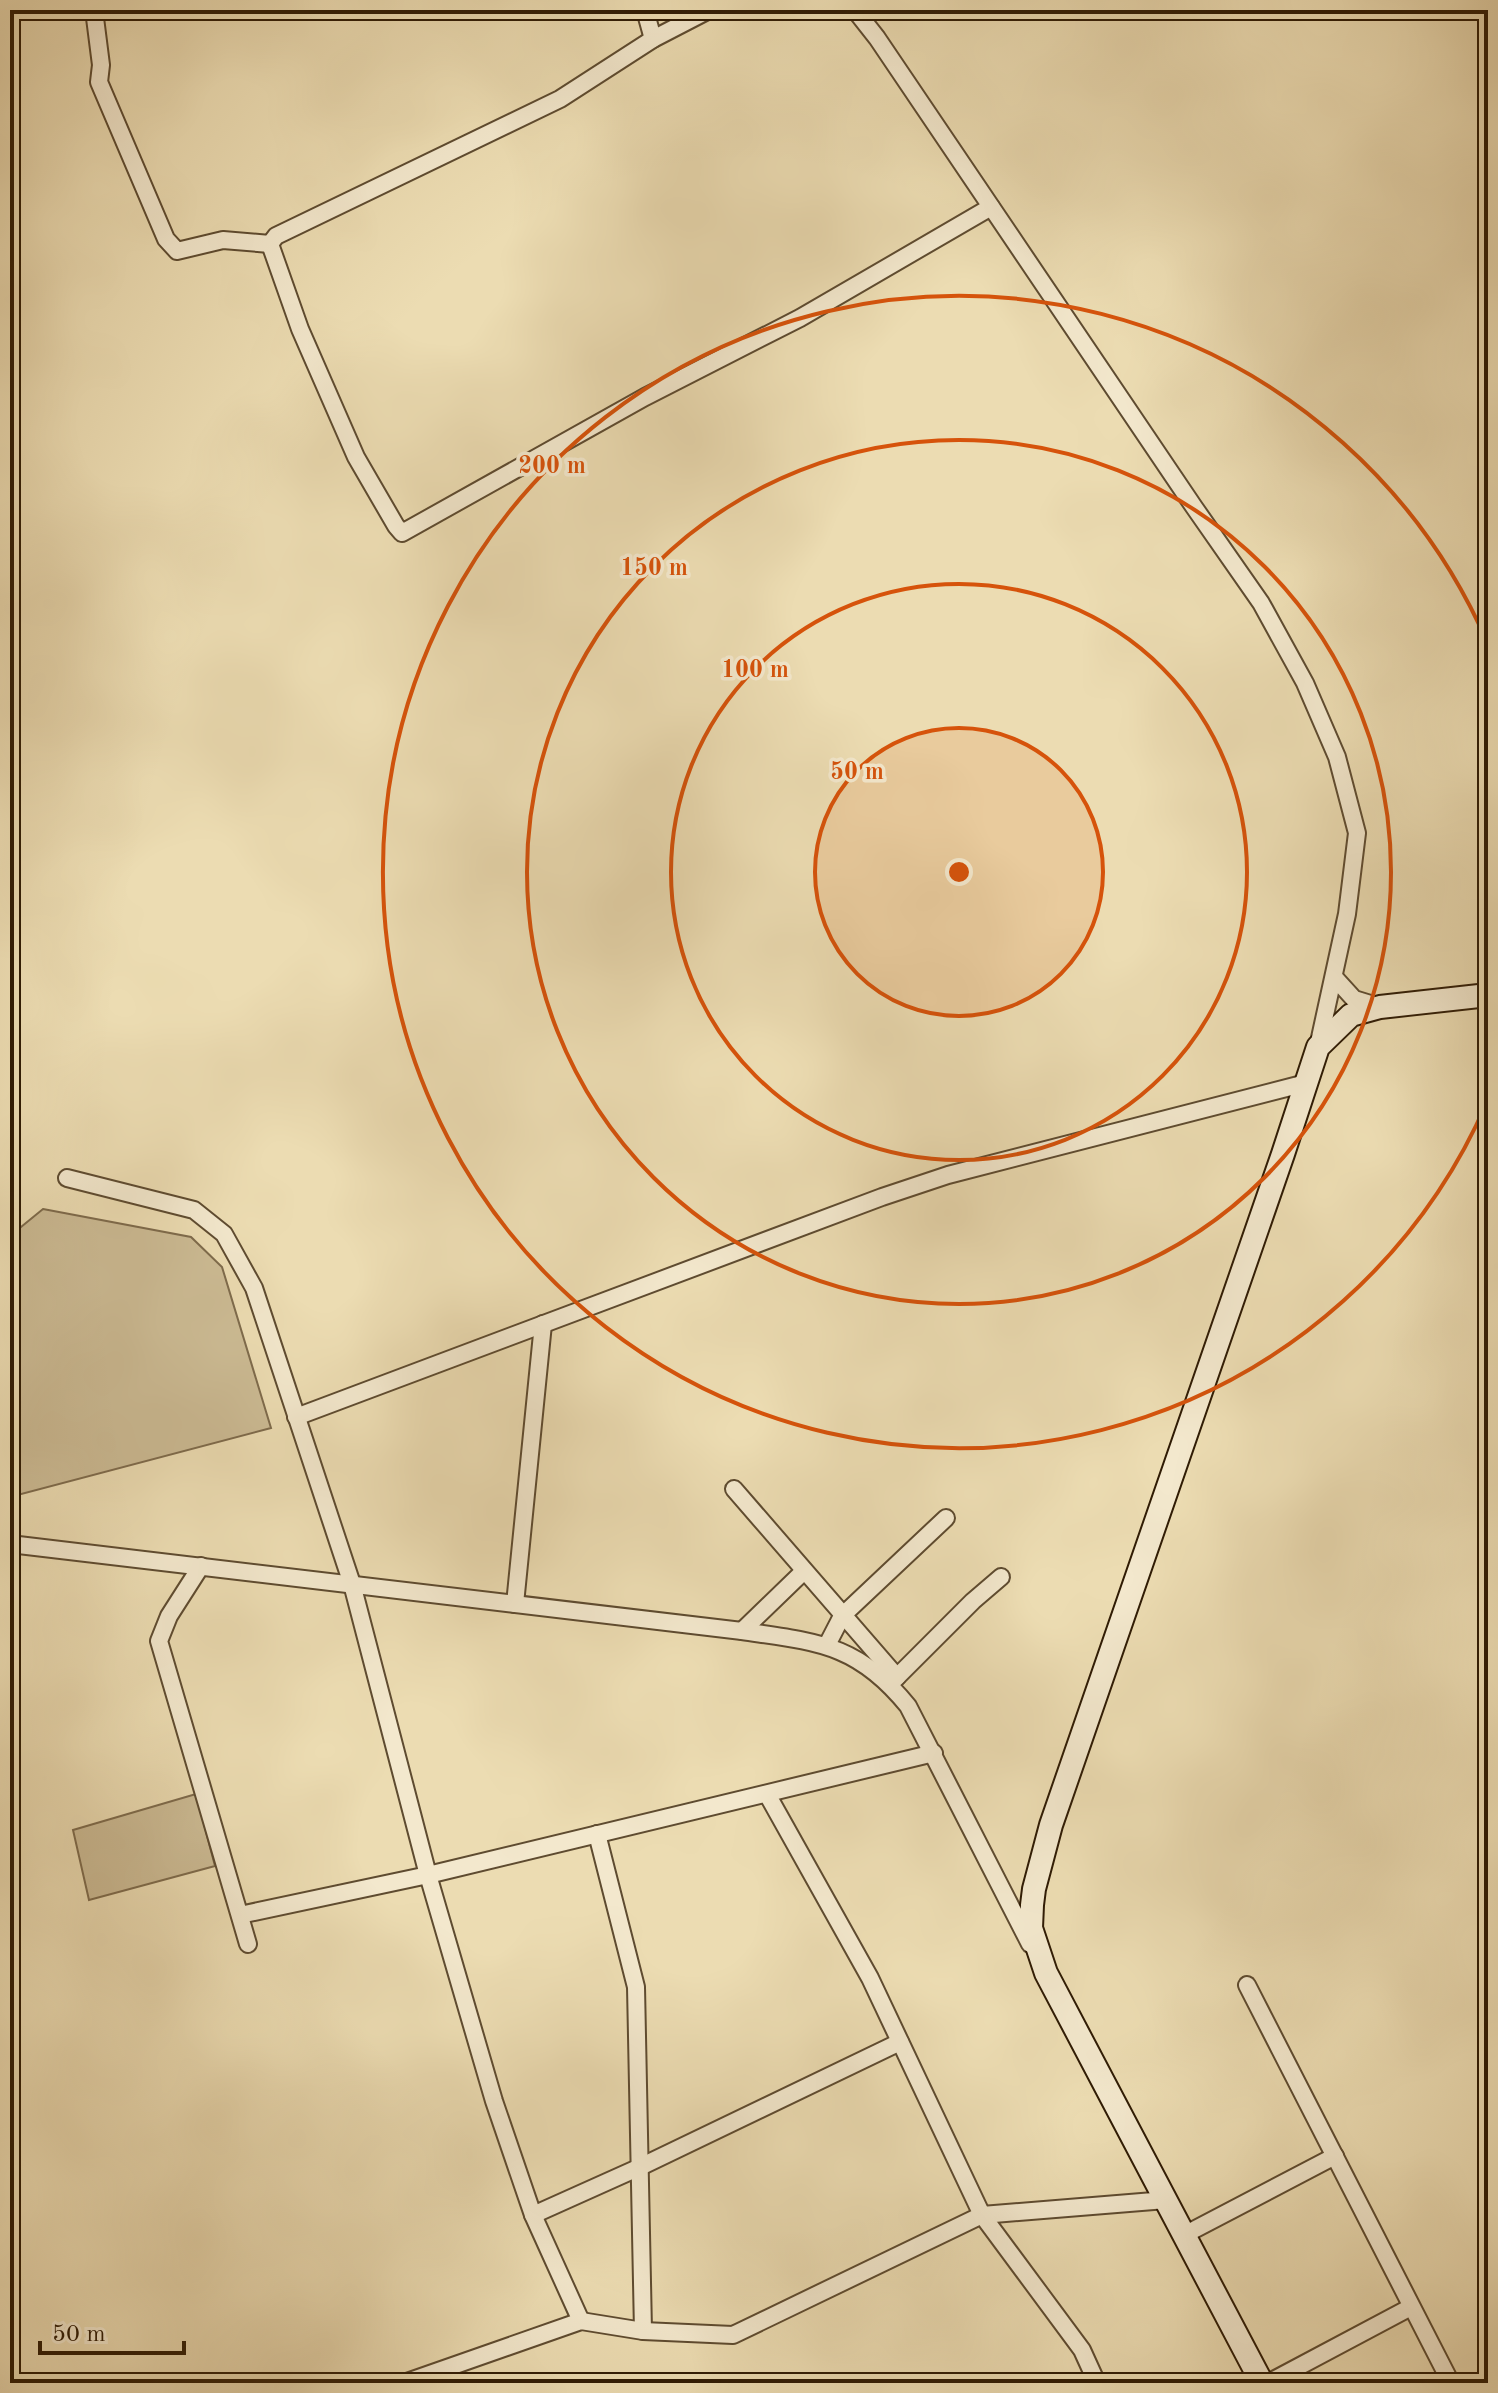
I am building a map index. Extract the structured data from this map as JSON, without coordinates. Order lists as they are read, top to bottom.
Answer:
{
  "scale_bar": "50 m",
  "rings": [
    "200 m",
    "150 m",
    "100 m",
    "50 m"
  ]
}
